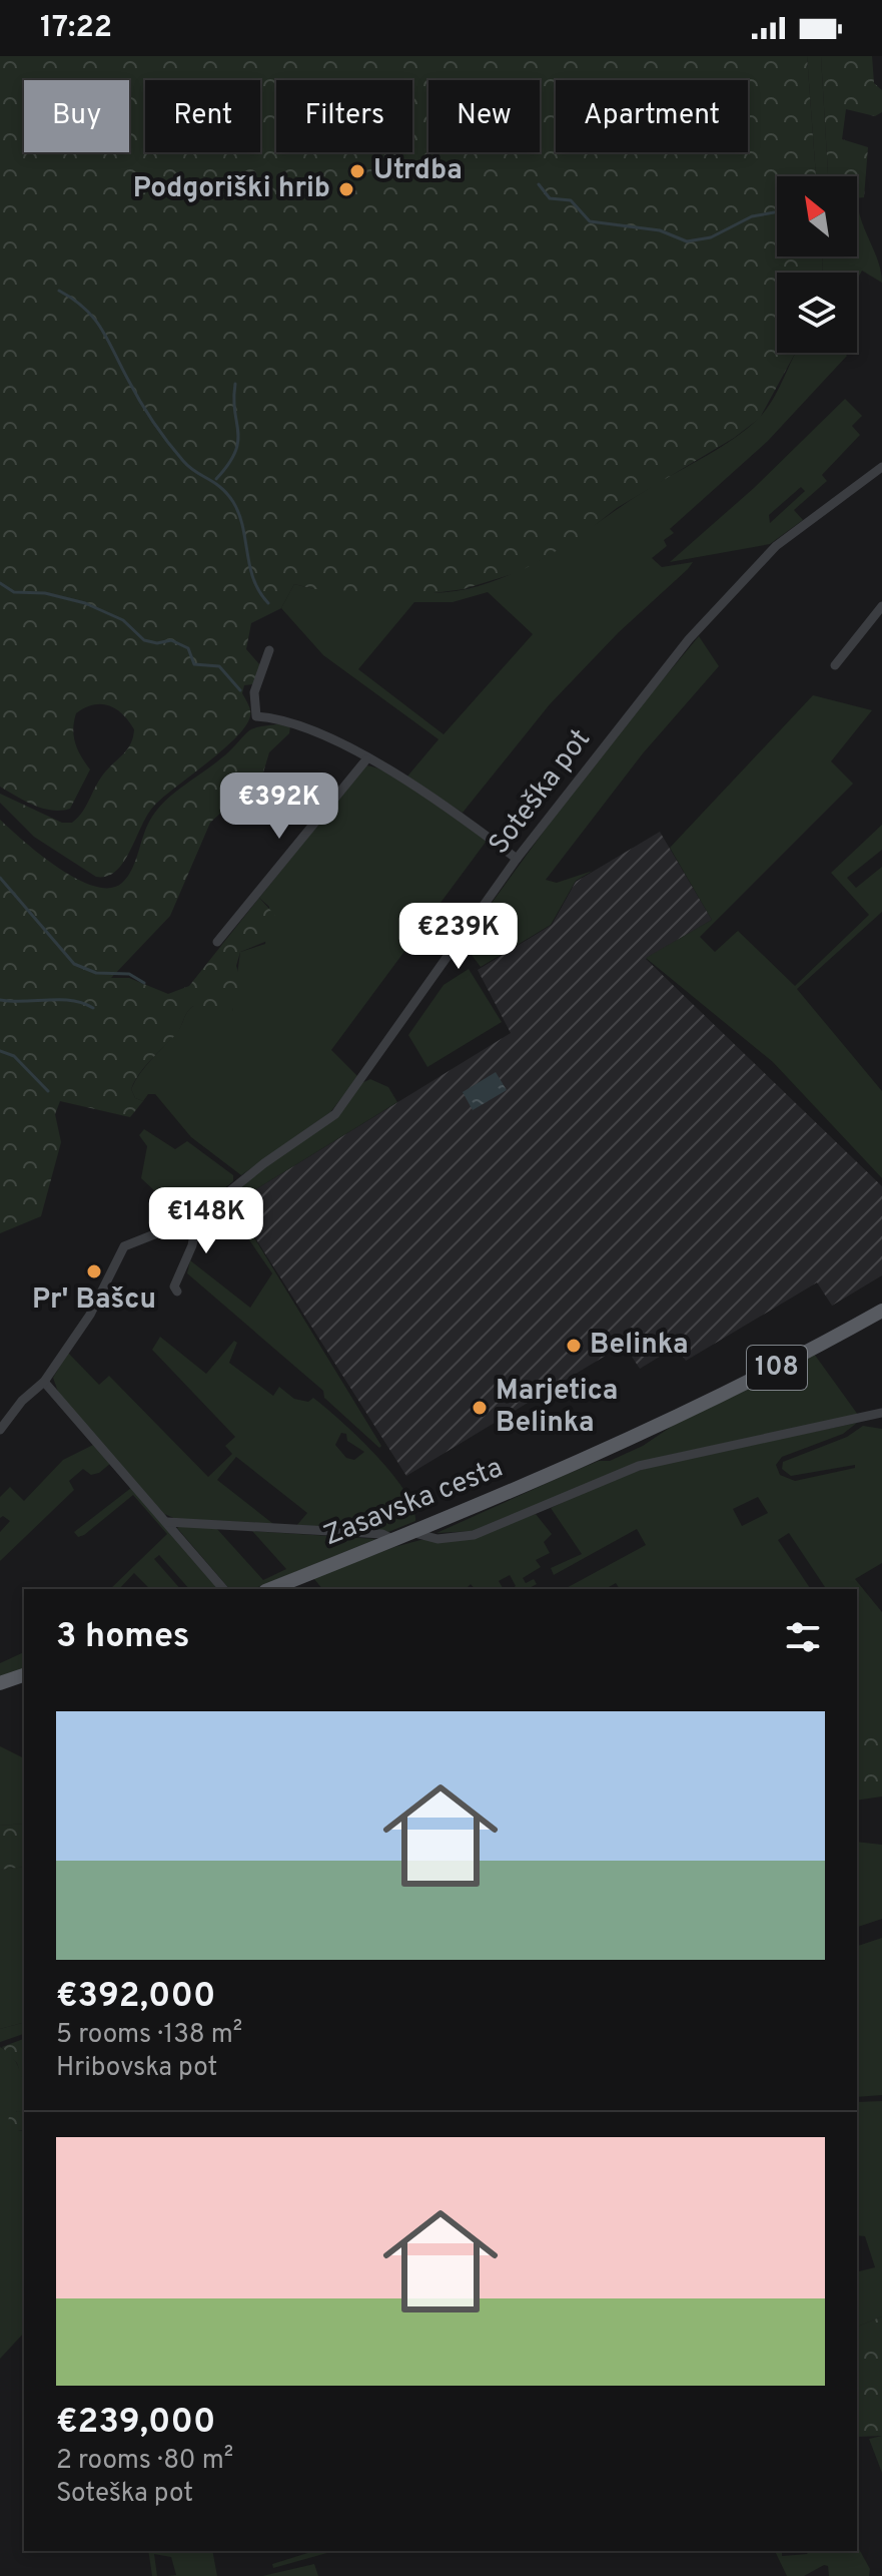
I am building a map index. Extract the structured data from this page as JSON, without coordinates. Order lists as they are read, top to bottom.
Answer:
{
  "streets": {
    "main road": ["108", "Zasavska cesta"],
    "street": ["Soteška pot"]
  },
  "places": [
    "Utrdba",
    "Podgoriški hrib",
    "Pr' Bašcu",
    "Belinka",
    "Marjetica Belinka"
  ],
  "north": "top left",
  "page": {
    "status": "17:22",
    "chip": [
      "Buy",
      "Rent",
      "Filters",
      "New",
      "Apartment"
    ],
    "price": ["€392K", "€239K", "€148K"],
    "heading": "3 homes",
    "list": [
      {
        "name": "€392,000",
        "note": "5 rooms · 138 m² · Hribovska pot"
      },
      {
        "name": "€239,000",
        "note": "2 rooms · 80 m² · Soteška pot"
      }
    ]
  }
}
